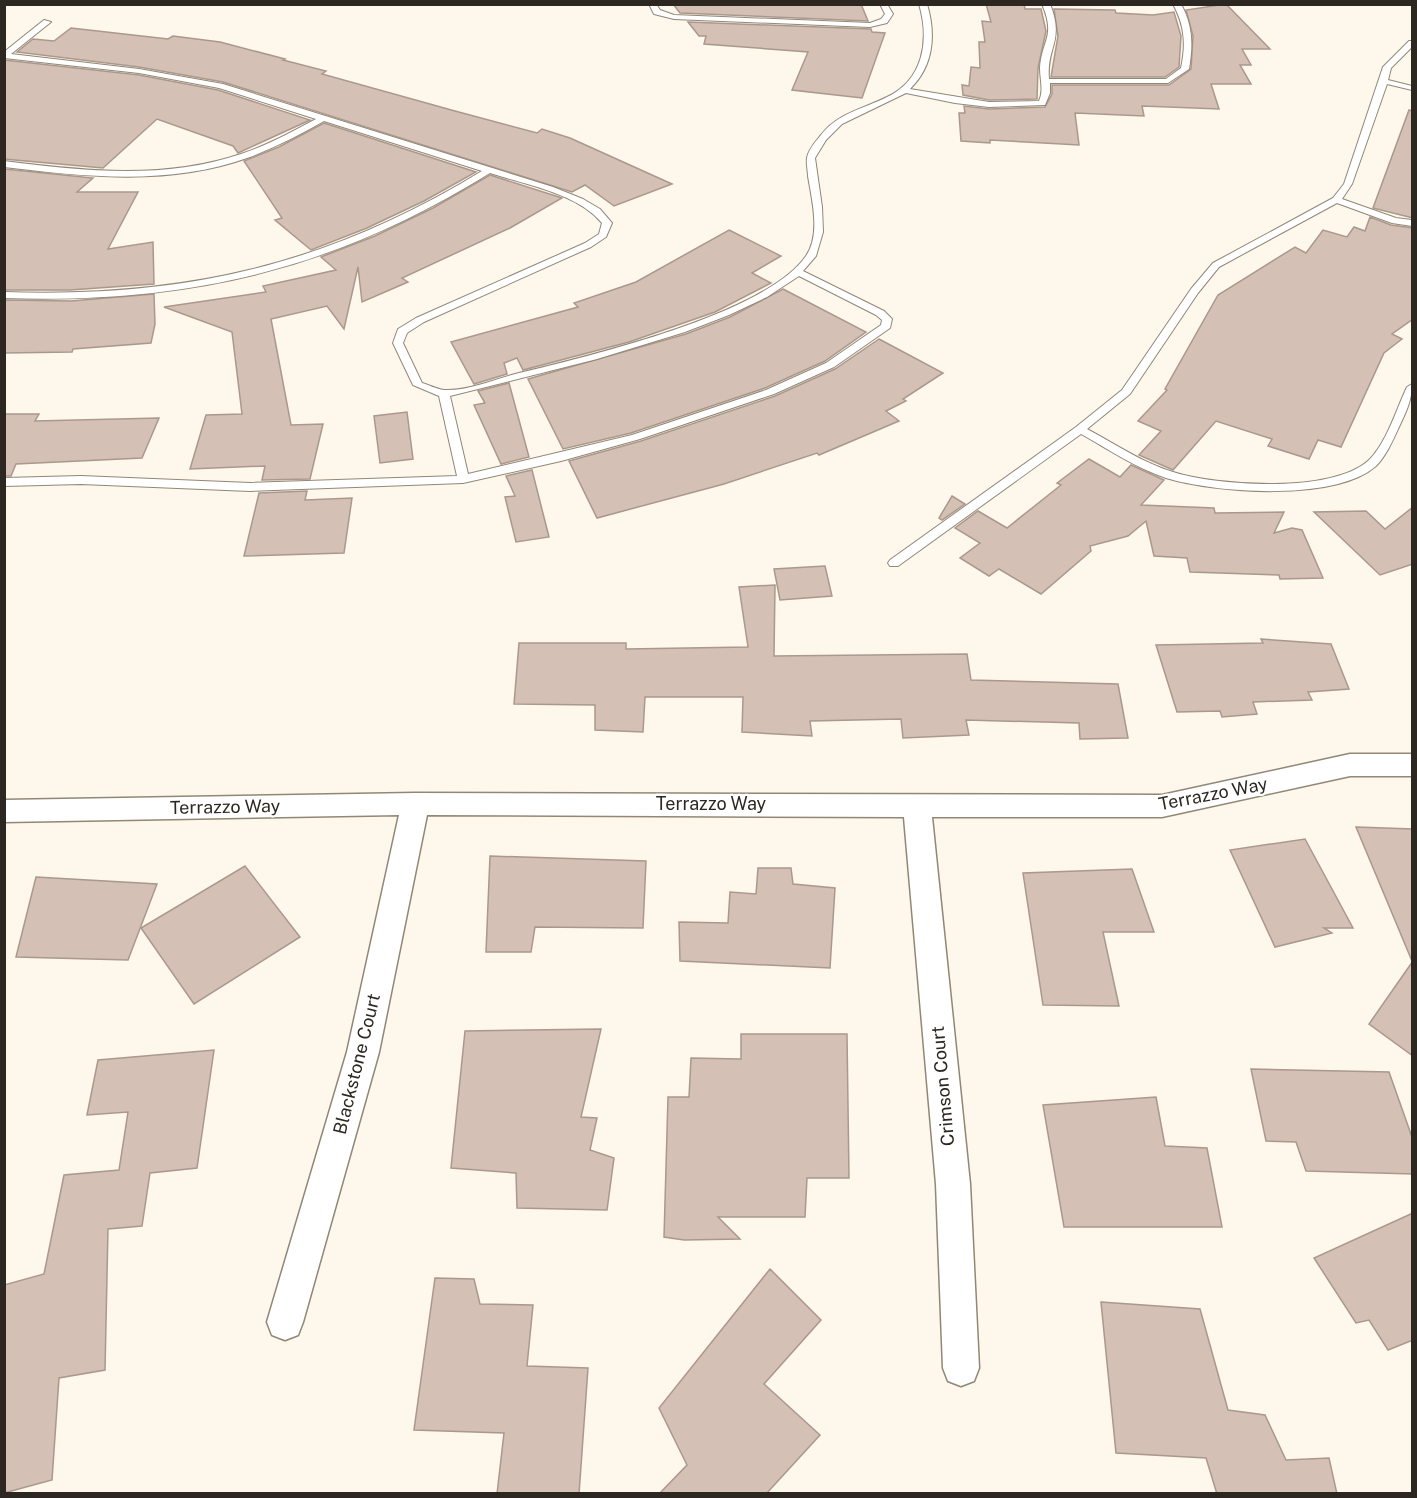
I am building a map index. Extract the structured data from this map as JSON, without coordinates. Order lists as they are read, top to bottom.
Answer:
{
  "streets": {
    "street": ["Terrazzo Way", "Blackstone Court", "Crimson Court"]
  },
  "crossings": [
    ["Terrazzo Way", "Blackstone Court"],
    ["Terrazzo Way", "Crimson Court"]
  ]
}
